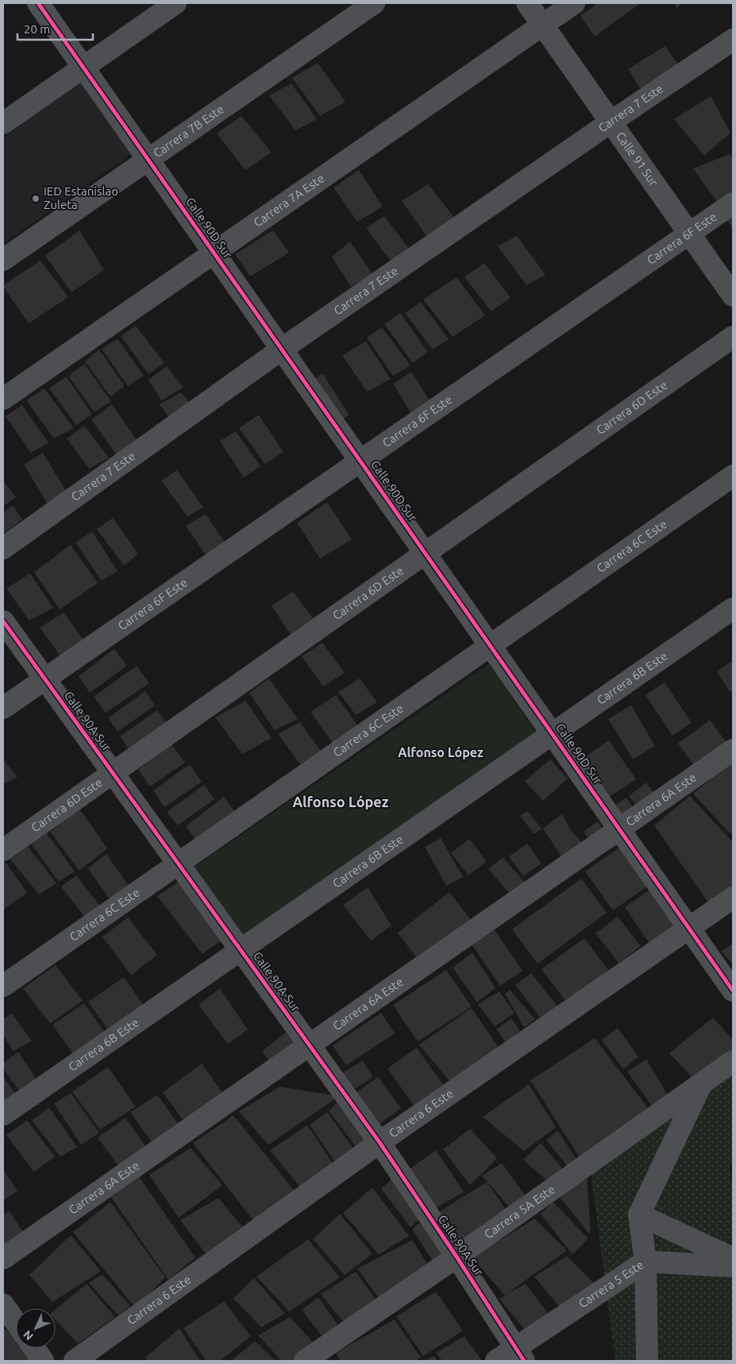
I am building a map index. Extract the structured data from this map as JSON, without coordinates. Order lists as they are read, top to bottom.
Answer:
{
  "streets": {
    "street": [
      "Carrera 7 Este",
      "Carrera 7B Este",
      "Calle 91 Sur",
      "Carrera 7A Este",
      "Calle 90D Sur",
      "Carrera 6F Este",
      "Carrera 6D Este",
      "Carrera 6C Este",
      "Carrera 6B Este",
      "Calle 90A Sur",
      "Carrera 6A Este",
      "Carrera 6 Este",
      "Carrera 5A Este",
      "Carrera 5 Este"
    ]
  },
  "crossings": [
    ["Carrera 7 Este", "Calle 91 Sur"],
    ["Carrera 7 Este", "Calle 90D Sur"],
    ["Carrera 7B Este", "Calle 90D Sur"],
    ["Calle 91 Sur", "Carrera 7A Este"],
    ["Calle 91 Sur", "Carrera 6F Este"],
    ["Carrera 7A Este", "Calle 90D Sur"],
    ["Calle 90D Sur", "Carrera 6F Este"],
    ["Calle 90D Sur", "Carrera 6D Este"],
    ["Calle 90D Sur", "Carrera 6C Este"],
    ["Calle 90D Sur", "Carrera 6B Este"],
    ["Calle 90D Sur", "Carrera 6A Este"],
    ["Calle 90D Sur", "Carrera 6 Este"],
    ["Carrera 6F Este", "Calle 90A Sur"],
    ["Carrera 6D Este", "Calle 90A Sur"],
    ["Carrera 6C Este", "Calle 90A Sur"],
    ["Carrera 6B Este", "Calle 90A Sur"],
    ["Calle 90A Sur", "Carrera 6A Este"],
    ["Calle 90A Sur", "Carrera 6 Este"],
    ["Calle 90A Sur", "Carrera 5A Este"],
    ["Calle 90A Sur", "Carrera 5 Este"]
  ],
  "districts": ["Alfonso López", "Alfonso López"],
  "places": ["IED Estanislao Zuleta"],
  "scale_bar": "20 m",
  "north": "bottom left"
}
